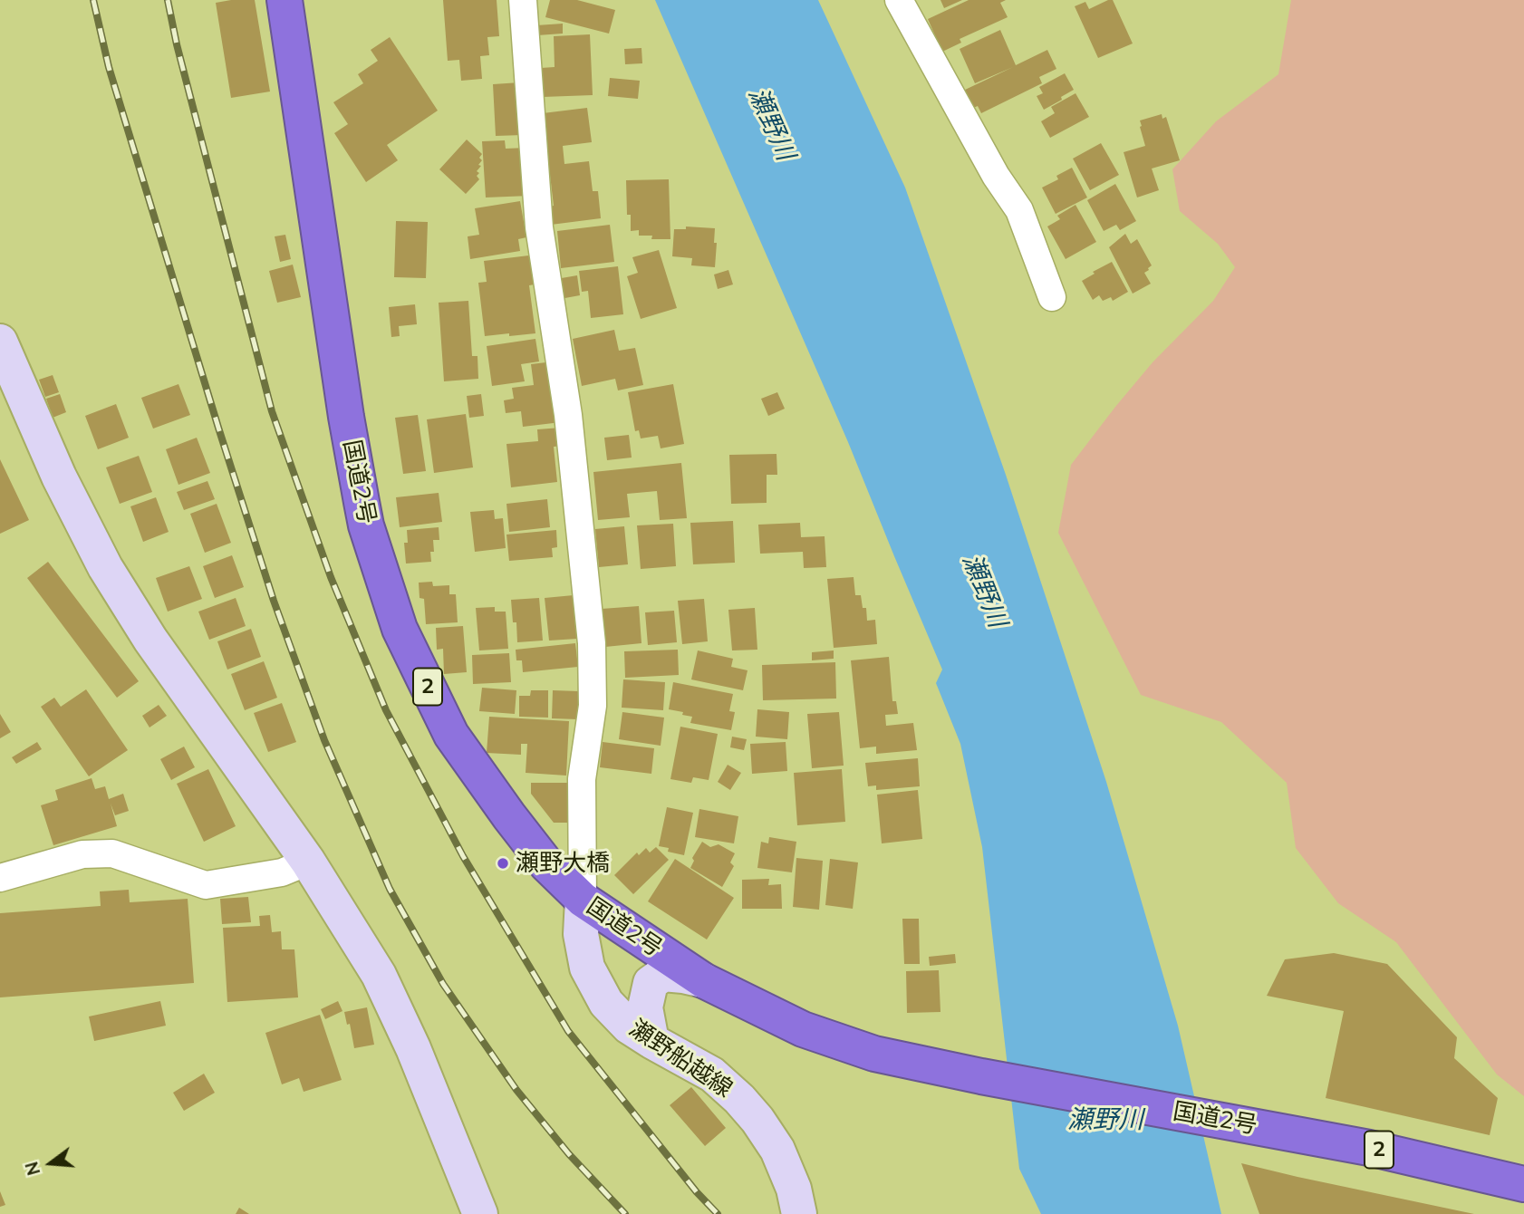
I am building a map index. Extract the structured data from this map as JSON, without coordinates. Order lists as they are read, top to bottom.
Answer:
{
  "streets": {
    "highway": ["国道2号", "2"],
    "street": ["瀬野船越線"]
  },
  "crossings": [
    ["国道2号", "瀬野船越線"]
  ],
  "water": ["瀬野川"],
  "places": ["瀬野大橋"],
  "north": "left"
}
